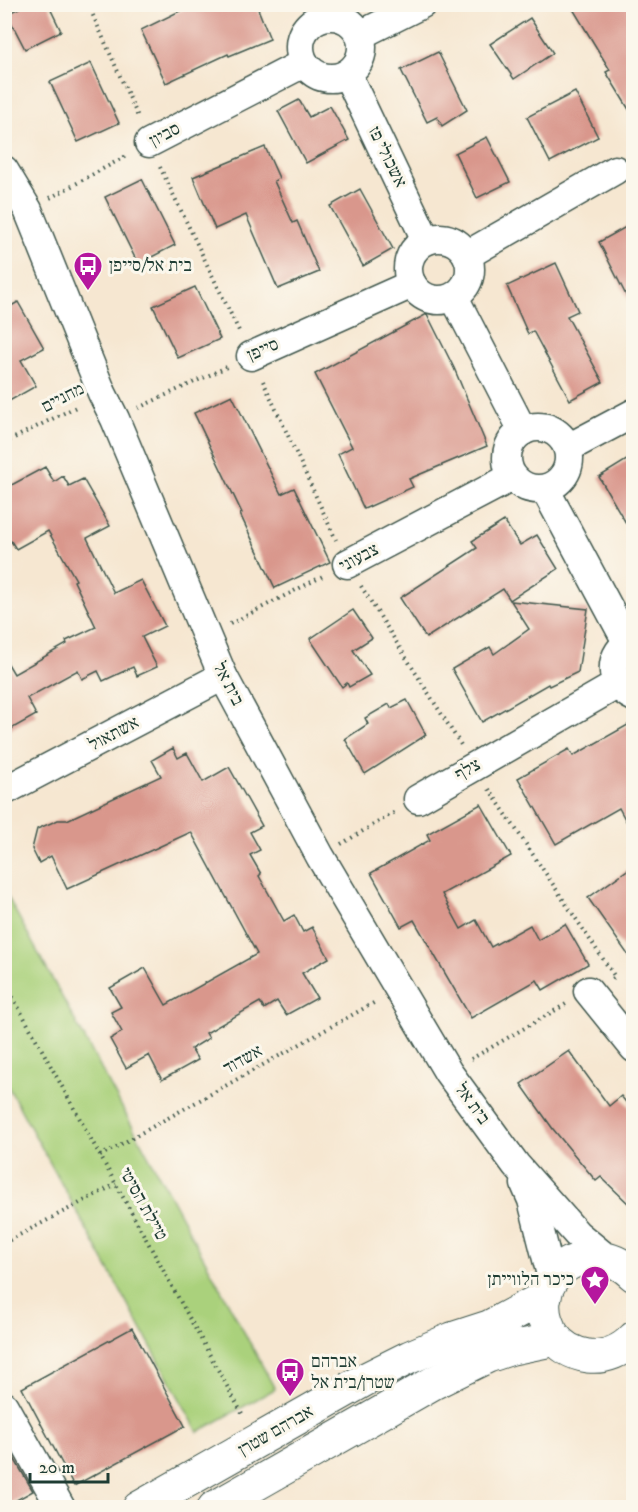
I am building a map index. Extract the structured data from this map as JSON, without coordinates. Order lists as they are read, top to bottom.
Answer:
{
  "streets": {
    "street": [
      "סביון",
      "אשכולי פז",
      "סייפן",
      "צבעוני",
      "בית אל",
      "אשתאול",
      "צלף",
      "אברהם שטרן"
    ],
    "path": ["מחניים", "אשדוד", "טיילת הסיטי"]
  },
  "crossings": [
    ["סביון", "אשכולי פז"],
    ["סביון", "בית אל"],
    ["אשכולי פז", "סייפן"],
    ["סייפן", "בית אל"],
    ["מחניים", "בית אל"],
    ["צבעוני", "בית אל"],
    ["בית אל", "אשתאול"],
    ["בית אל", "אשדוד"],
    ["בית אל", "אברהם שטרן"],
    ["אשדוד", "טיילת הסיטי"],
    ["טיילת הסיטי", "אברהם שטרן"]
  ],
  "places": {
    "bus stop": ["בית אל/סייפן", "אברהם שטרן/בית אל"],
    "place": ["כיכר הלווייתן"]
  },
  "scale_bar": "20 m"
}
